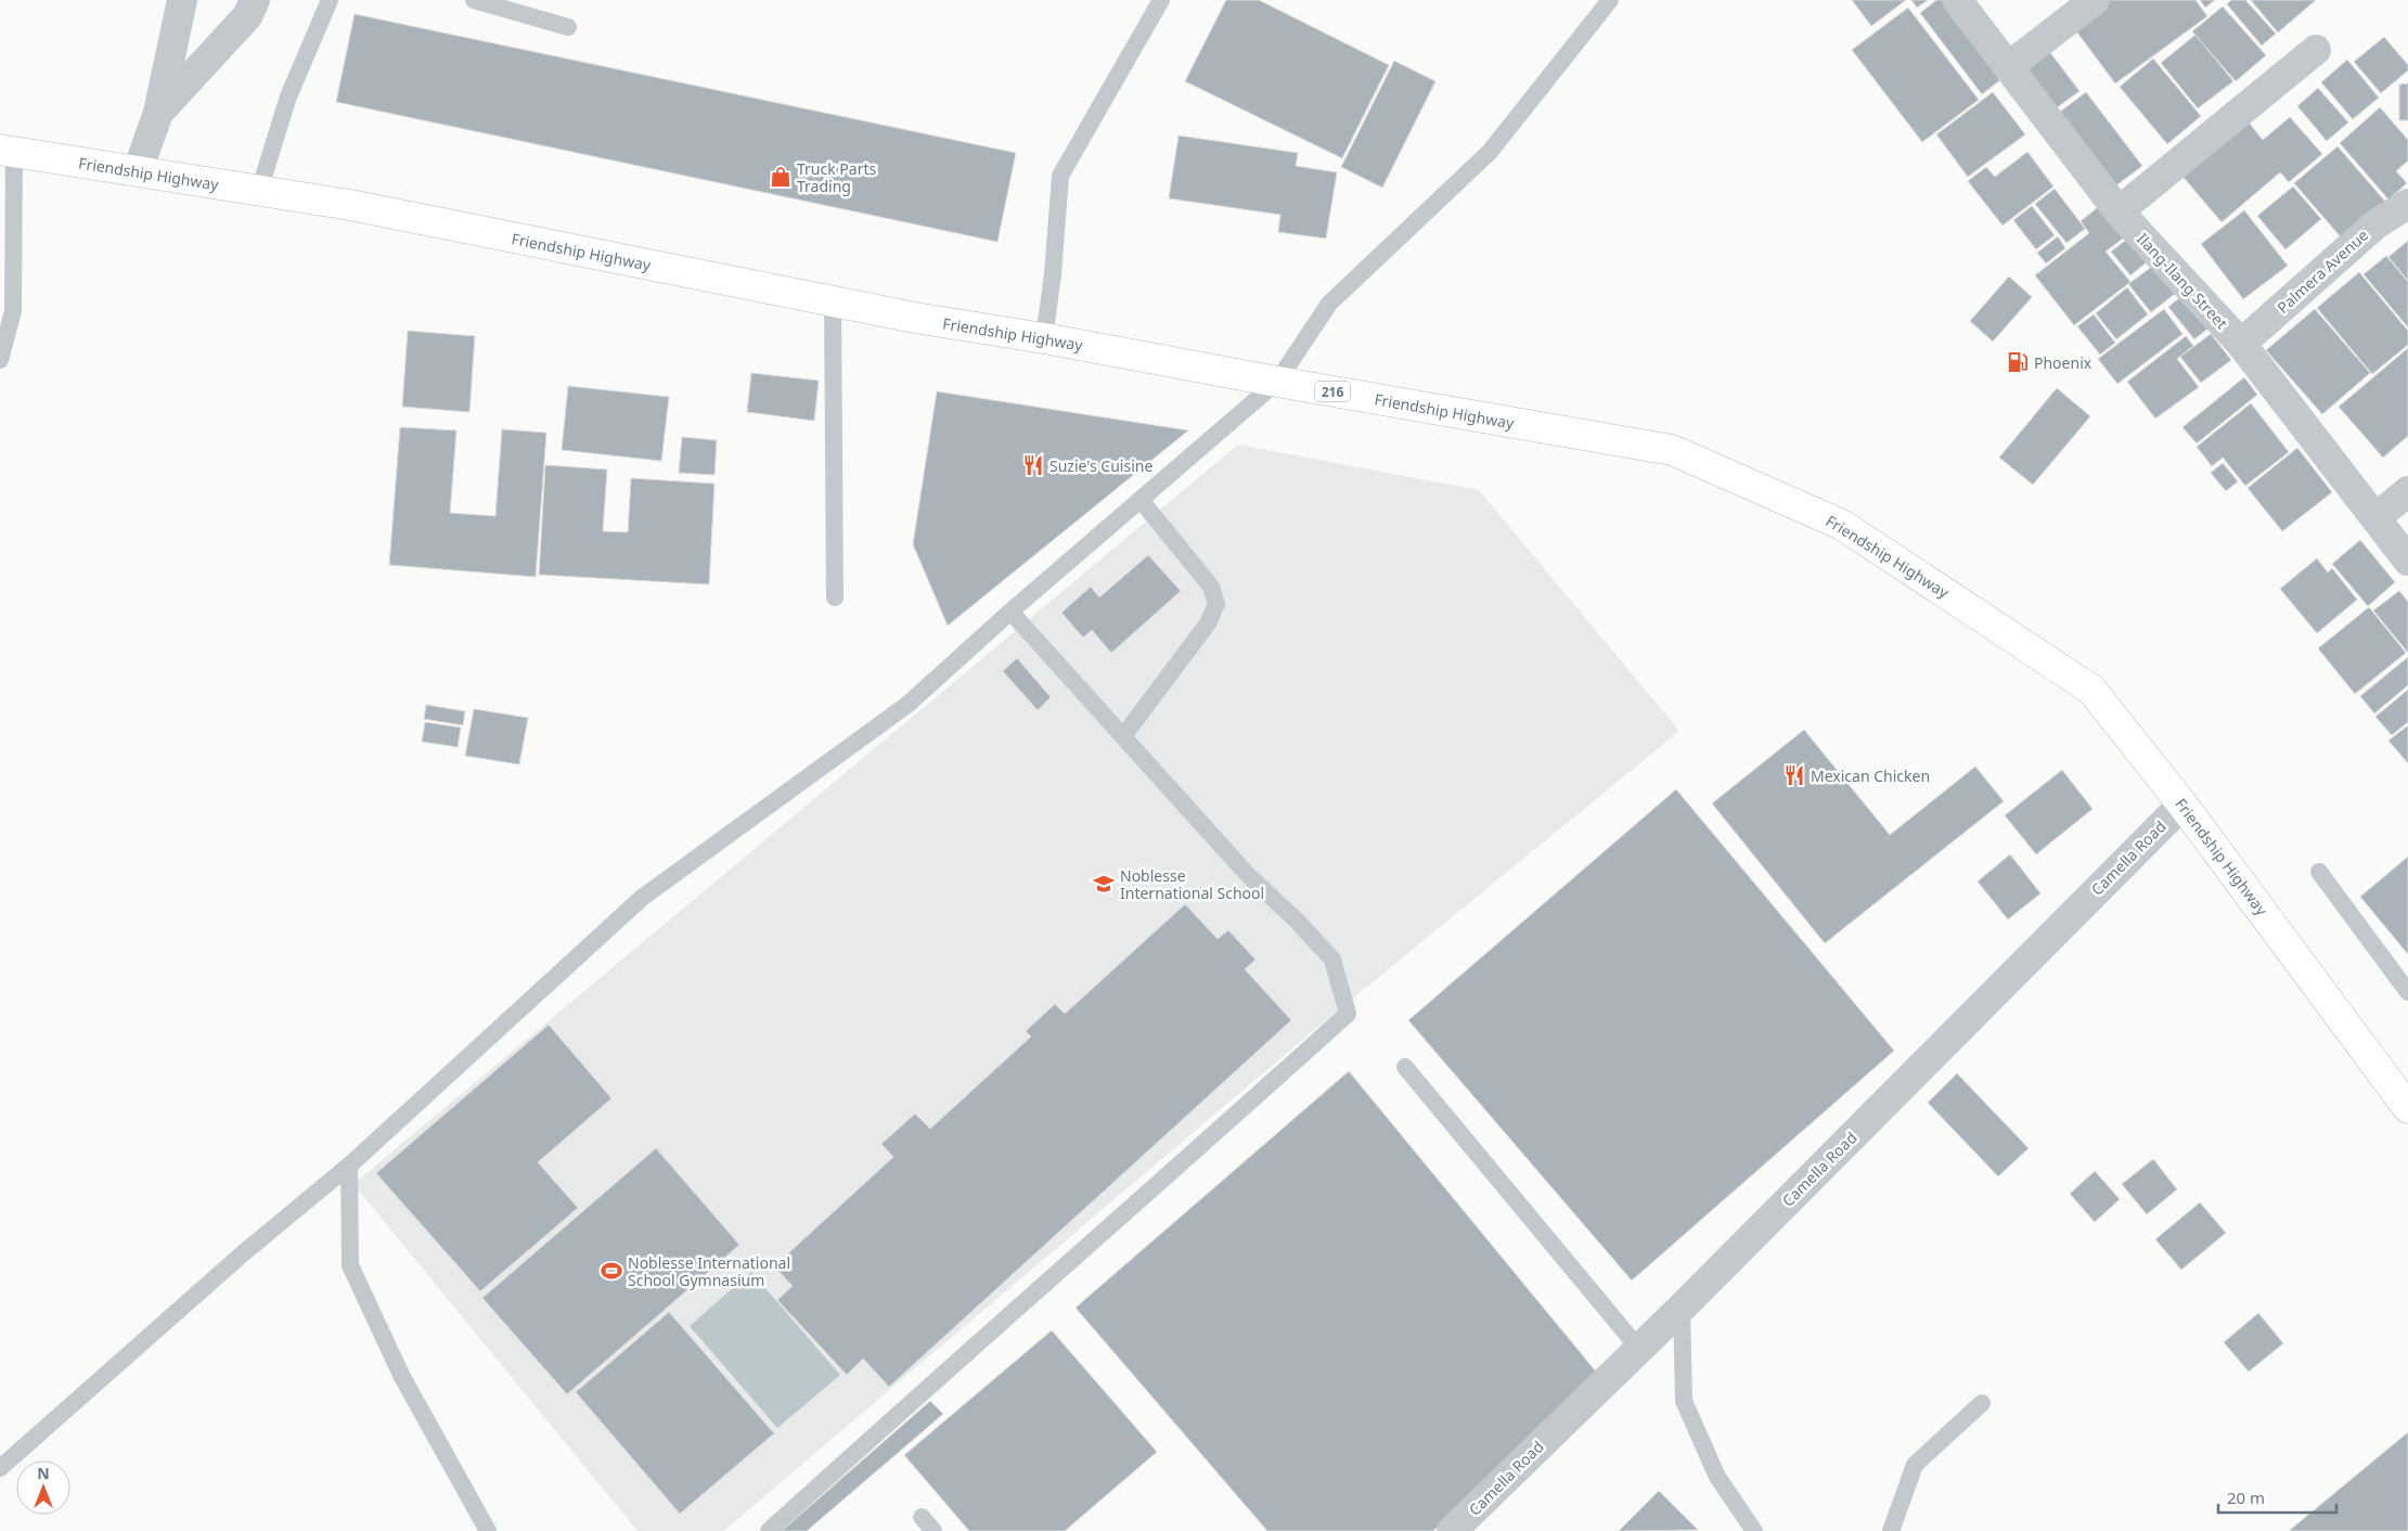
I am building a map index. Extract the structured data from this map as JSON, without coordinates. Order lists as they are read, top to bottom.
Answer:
{
  "streets": {
    "main road": ["Friendship Highway", "216"],
    "street": ["Palmera Avenue", "Ilang-Ilang Street", "Camella Road"]
  },
  "crossings": [
    ["Friendship Highway", "Camella Road"],
    ["Palmera Avenue", "Ilang-Ilang Street"]
  ],
  "places": {
    "shop": ["Truck Parts Trading"],
    "fuel station": ["Phoenix"],
    "restaurant": ["Suzie's Cuisine", "Mexican Chicken"],
    "school or university": ["Noblesse International School"],
    "sports": ["Noblesse International School Gymnasium"]
  },
  "scale_bar": "20 m",
  "north": "top"
}
